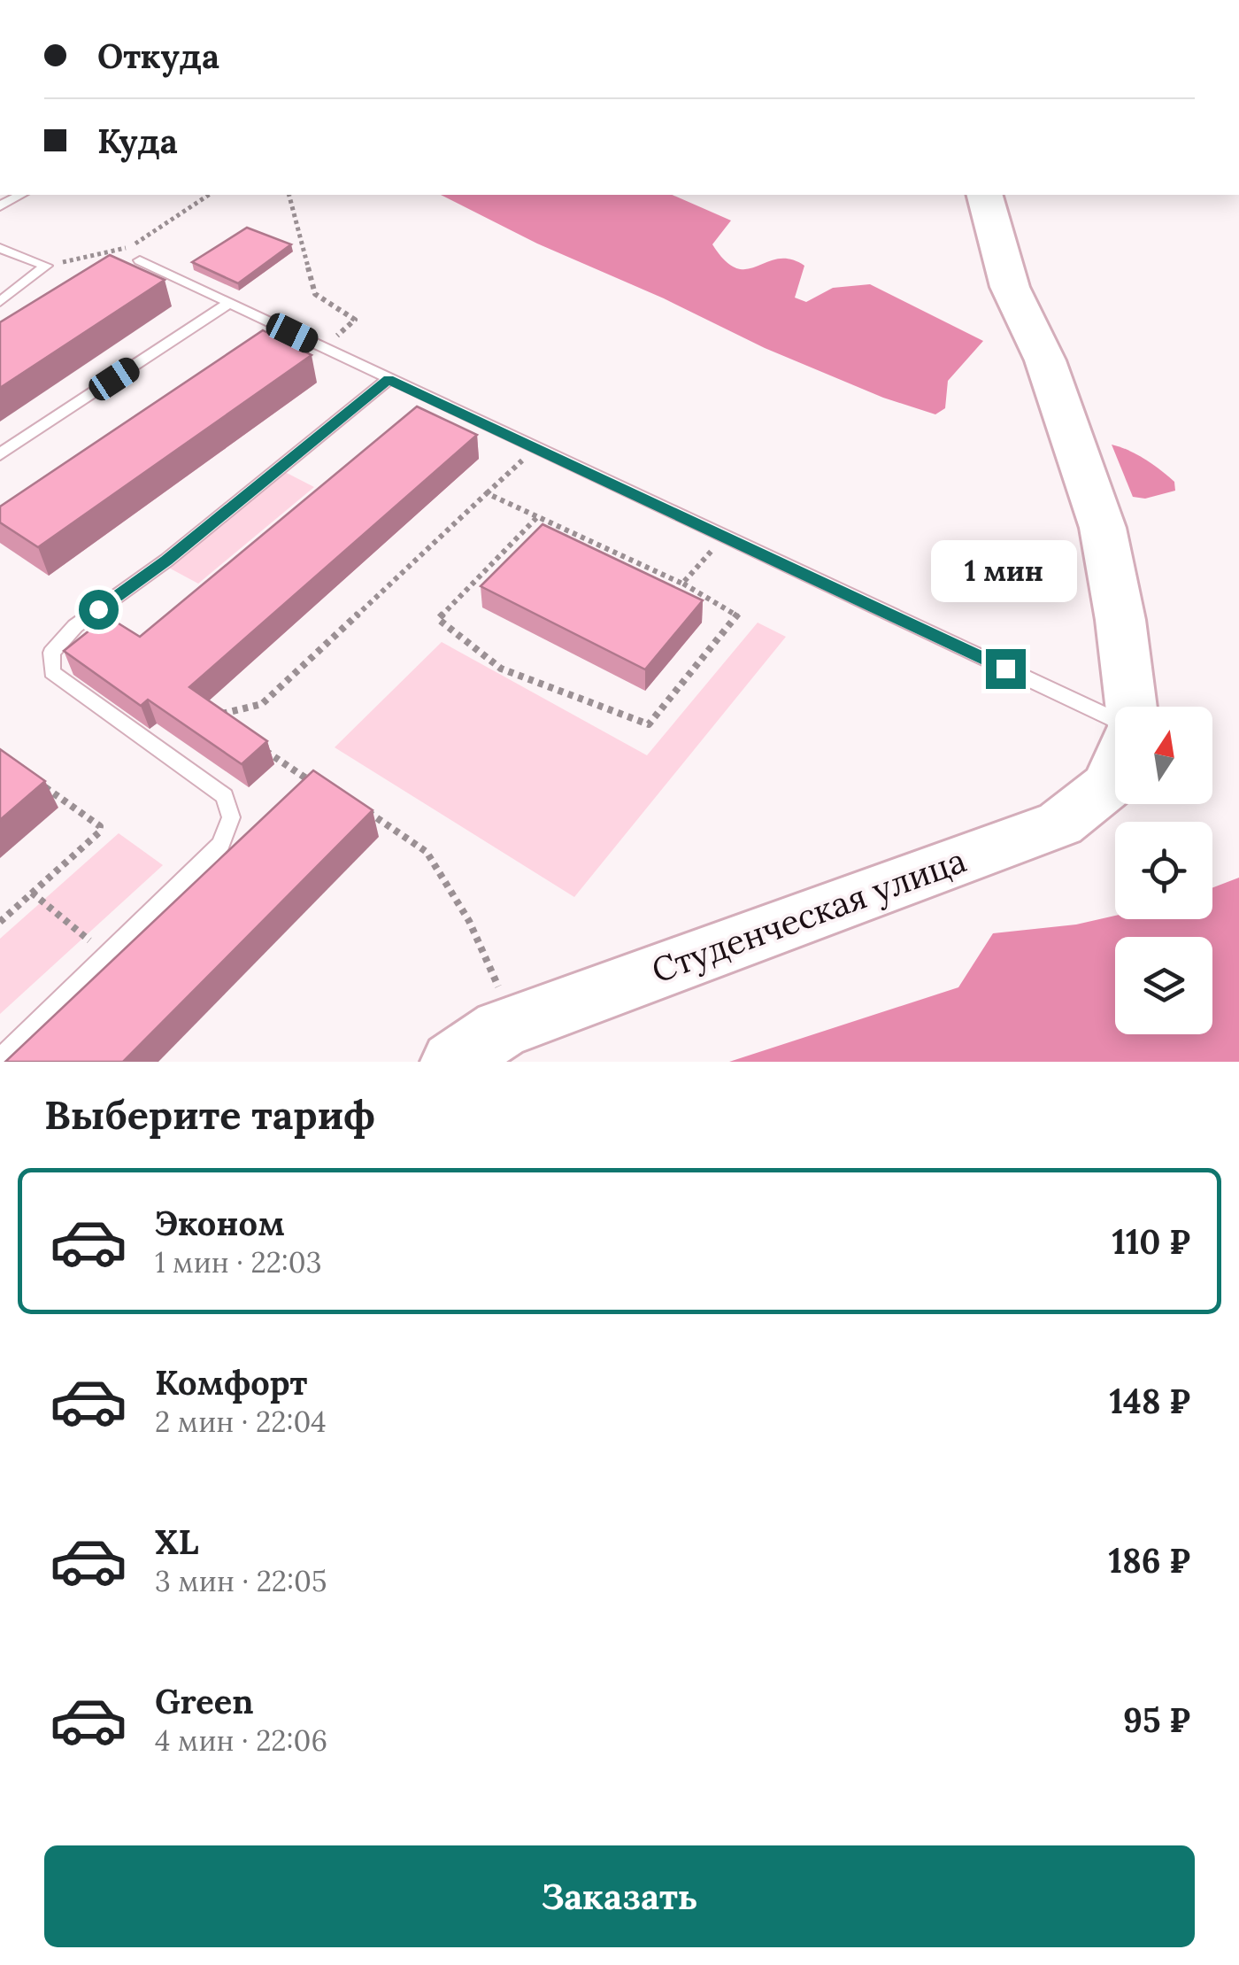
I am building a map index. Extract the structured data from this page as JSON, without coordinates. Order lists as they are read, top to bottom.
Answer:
{
  "streets": {
    "street": ["Студенческая улица"]
  },
  "north": "top",
  "page": {
    "banner": ["Откуда", "Куда"],
    "bubble": "1 мин",
    "heading": "Выберите тариф",
    "list": [
      {
        "name": "Эконом",
        "note": "1 мин · 22:03",
        "value": "110 ₽"
      },
      {
        "name": "Комфорт",
        "note": "2 мин · 22:04",
        "value": "148 ₽"
      },
      {
        "name": "XL",
        "note": "3 мин · 22:05",
        "value": "186 ₽"
      },
      {
        "name": "Green",
        "note": "4 мин · 22:06",
        "value": "95 ₽"
      }
    ],
    "buttons": "Заказать"
  }
}
